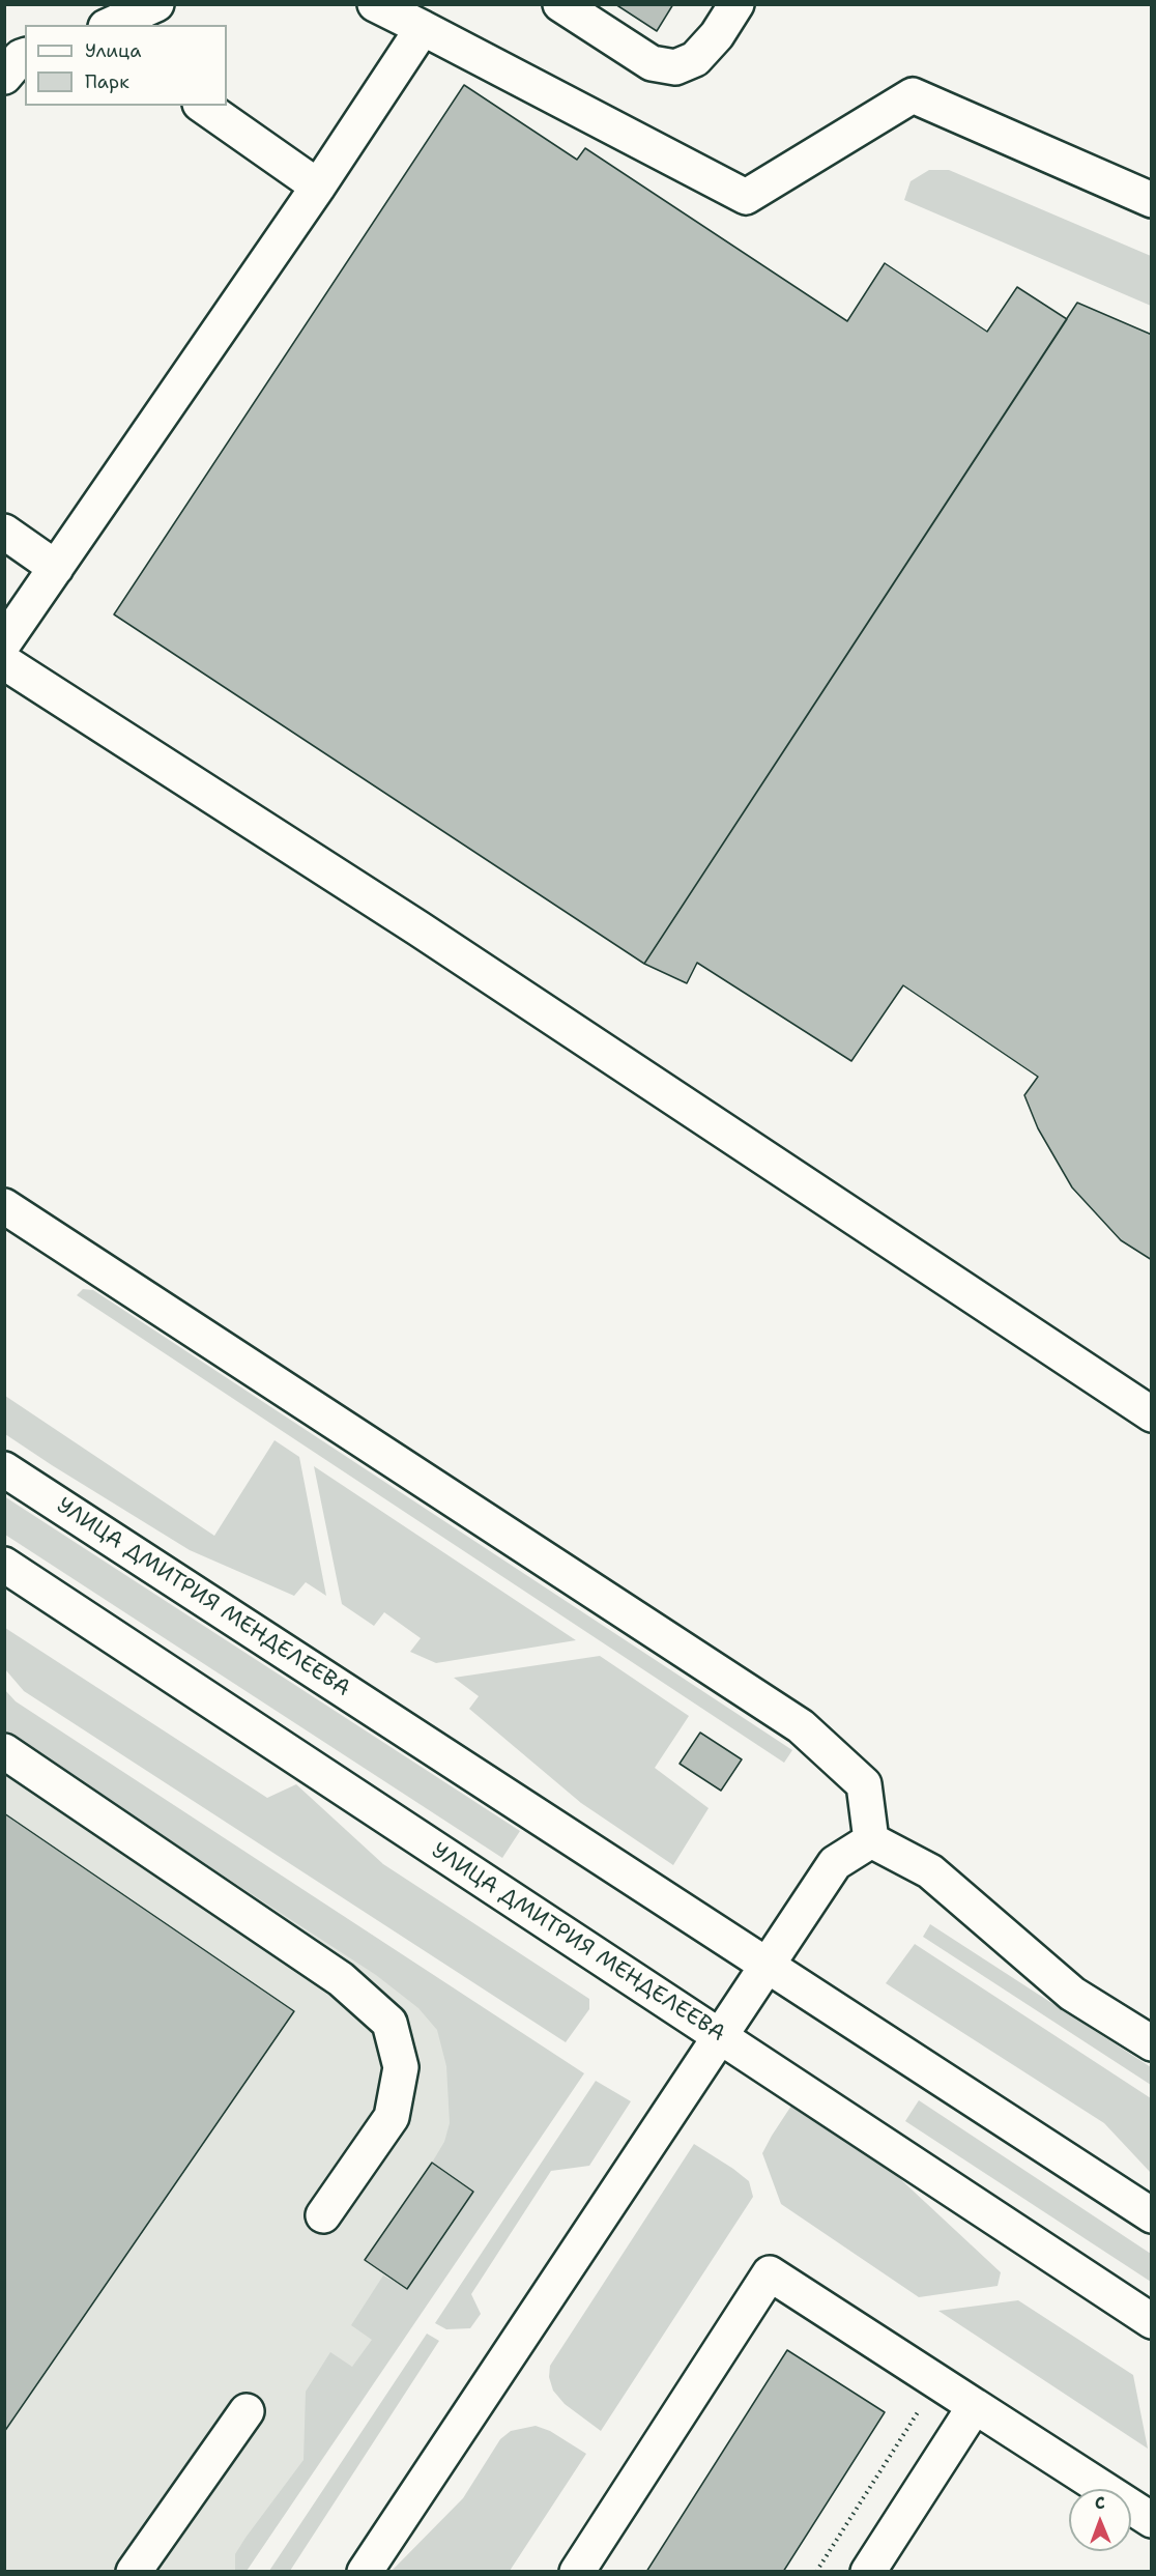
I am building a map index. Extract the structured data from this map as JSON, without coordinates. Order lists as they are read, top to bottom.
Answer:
{
  "streets": {
    "street": ["УЛИЦА ДМИТРИЯ МЕНДЕЛЕЕВА"]
  },
  "legend": ["Улица", "Парк"],
  "north": "top"
}
